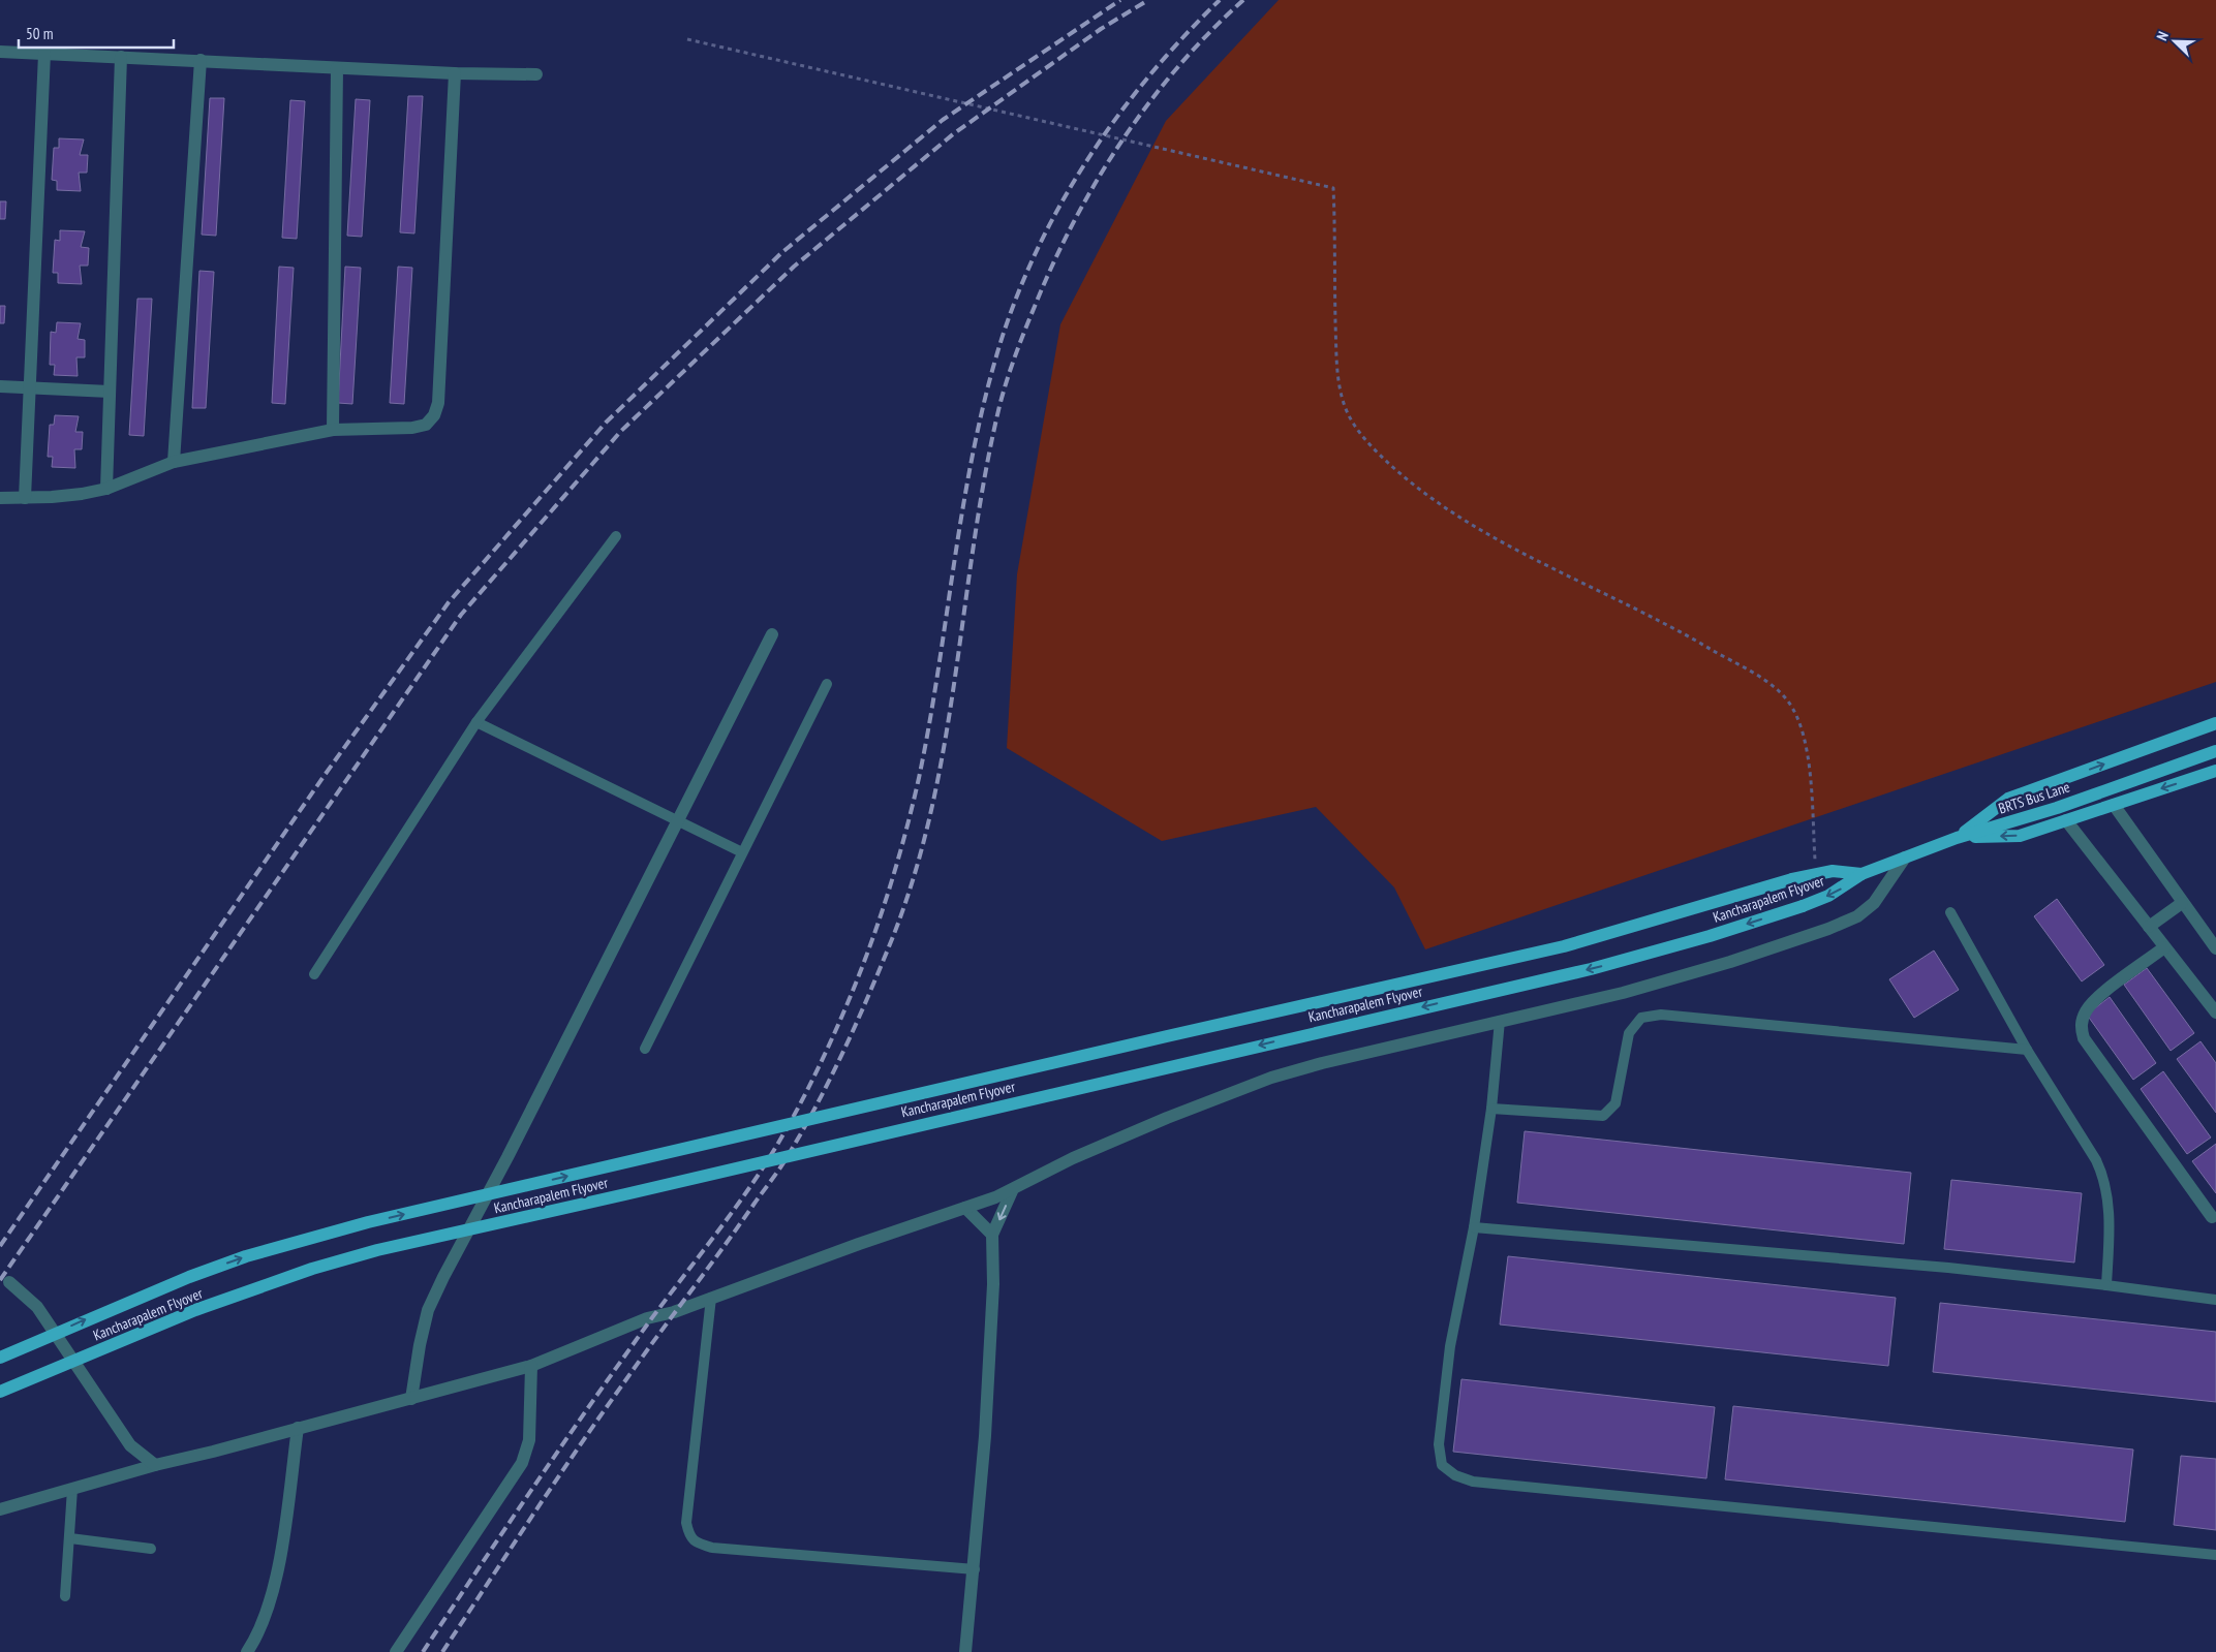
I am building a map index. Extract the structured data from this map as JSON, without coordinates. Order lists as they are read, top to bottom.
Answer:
{
  "streets": {
    "main road": ["BRTS Bus Lane", "Kancharapalem Flyover"]
  },
  "crossings": [
    ["BRTS Bus Lane", "Kancharapalem Flyover"]
  ],
  "scale_bar": "50 m",
  "north": "top left"
}
